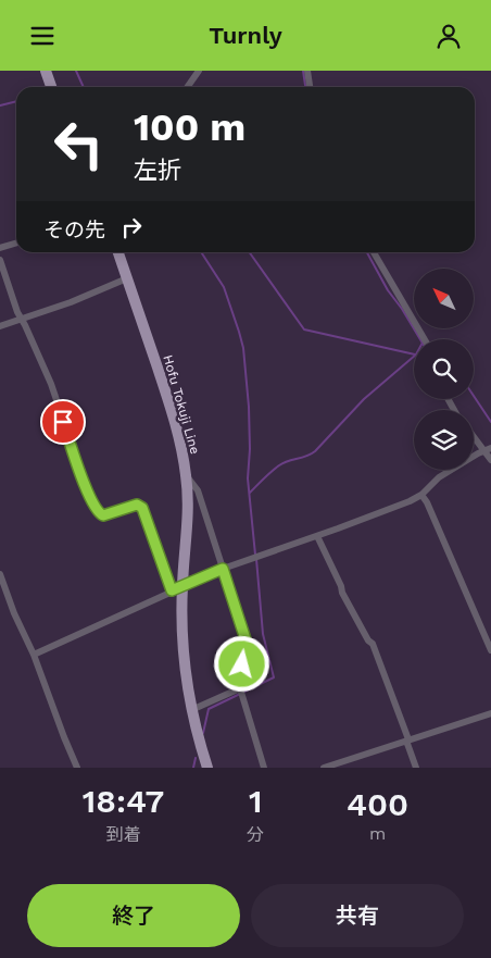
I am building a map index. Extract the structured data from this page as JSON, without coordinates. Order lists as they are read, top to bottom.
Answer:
{
  "streets": {
    "main road": ["Hofu Tokuji Line"]
  },
  "north": "top left",
  "page": {
    "header": "Turnly",
    "turn": ["100 m", "左折"],
    "then": "その先",
    "eta": [
      "18:47",
      "到着",
      "1",
      "分",
      "400",
      "m"
    ],
    "buttons": ["終了", "共有"]
  }
}
